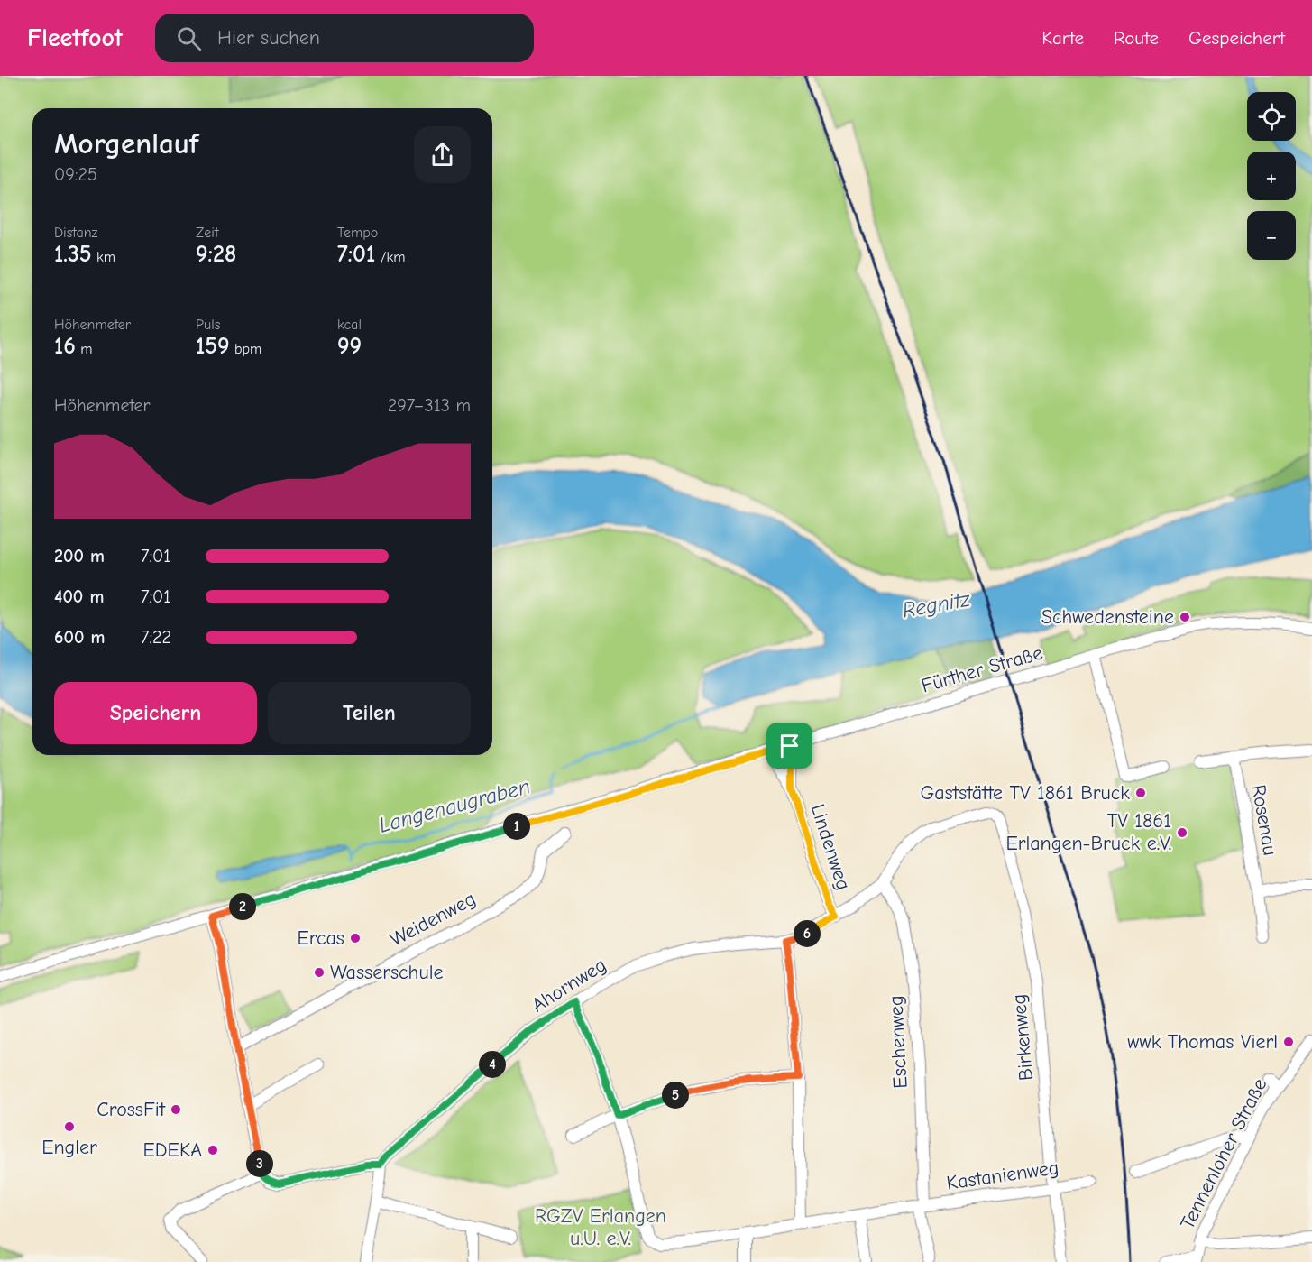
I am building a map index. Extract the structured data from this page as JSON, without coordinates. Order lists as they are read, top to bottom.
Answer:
{
  "streets": {
    "street": [
      "Fürther Straße",
      "Rosenau",
      "Lindenweg",
      "Weidenweg",
      "Ahornweg",
      "Birkenweg",
      "Eschenweg",
      "Tennenloher Straße",
      "Kastanienweg"
    ]
  },
  "crossings": [
    ["Fürther Straße", "Lindenweg"],
    ["Lindenweg", "Ahornweg"],
    ["Ahornweg", "Birkenweg"],
    ["Ahornweg", "Eschenweg"],
    ["Birkenweg", "Kastanienweg"],
    ["Eschenweg", "Kastanienweg"]
  ],
  "water": ["Regnitz", "Langenaugraben"],
  "parks": ["RGZV Erlangen u.U. e.V."],
  "places": [
    "Schwedensteine",
    "Gaststätte TV 1861 Bruck",
    "TV 1861 Erlangen-Bruck e.V.",
    "Ercas",
    "Wasserschule",
    "wwk Thomas Vierl",
    "CrossFit",
    "Engler",
    "EDEKA"
  ],
  "page": {
    "header": "Fleetfoot",
    "search": "Hier suchen",
    "nav": ["Karte", "Route", "Gespeichert"],
    "map_buttons": ["+", "−"],
    "heading": ["Morgenlauf", "09:25"],
    "stats": [
      ["Distanz", "1.35 km"],
      ["Zeit", "9:28"],
      ["Tempo", "7:01 /km"],
      ["Höhenmeter", "16 m"],
      ["Puls", "159 bpm"],
      ["kcal", "99"]
    ],
    "chart": ["Höhenmeter", "297–313 m"],
    "list": [
      {
        "name": "200 m",
        "note": "7:01"
      },
      {
        "name": "400 m",
        "note": "7:01"
      },
      {
        "name": "600 m",
        "note": "7:22"
      }
    ],
    "buttons": ["Speichern", "Teilen"],
    "pins": [
      "1",
      "2",
      "6",
      "4",
      "5",
      "3"
    ]
  }
}
